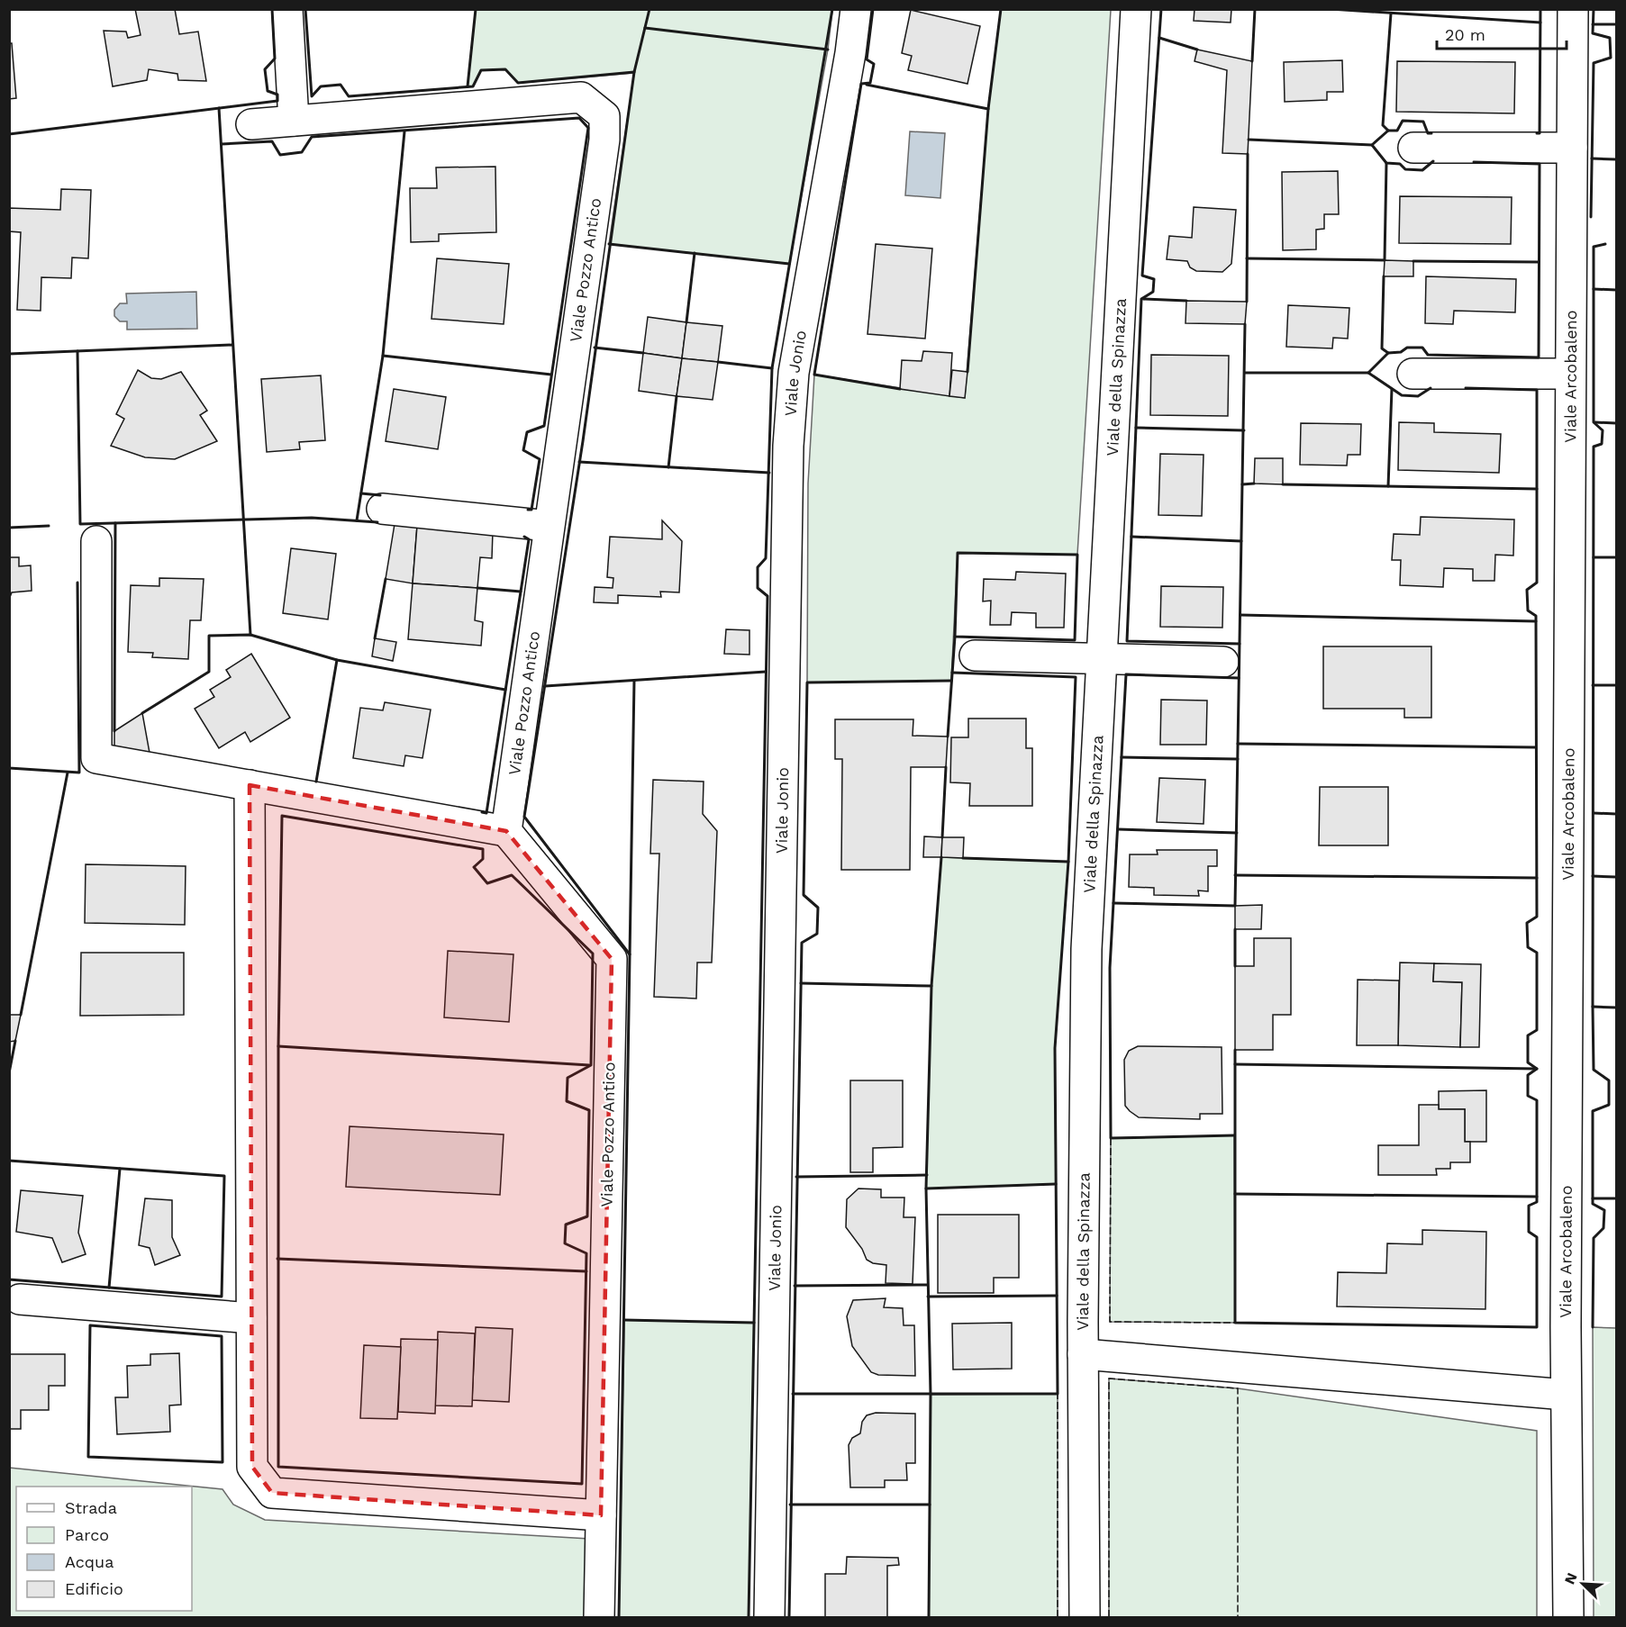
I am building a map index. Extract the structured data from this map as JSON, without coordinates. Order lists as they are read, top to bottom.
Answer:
{
  "streets": {
    "street": [
      "Viale Pozzo Antico",
      "Viale Jonio",
      "Viale della Spinazza",
      "Viale Arcobaleno"
    ]
  },
  "legend": [
    "Strada",
    "Parco",
    "Acqua",
    "Edificio"
  ],
  "scale_bar": "20 m",
  "north": "top left"
}
